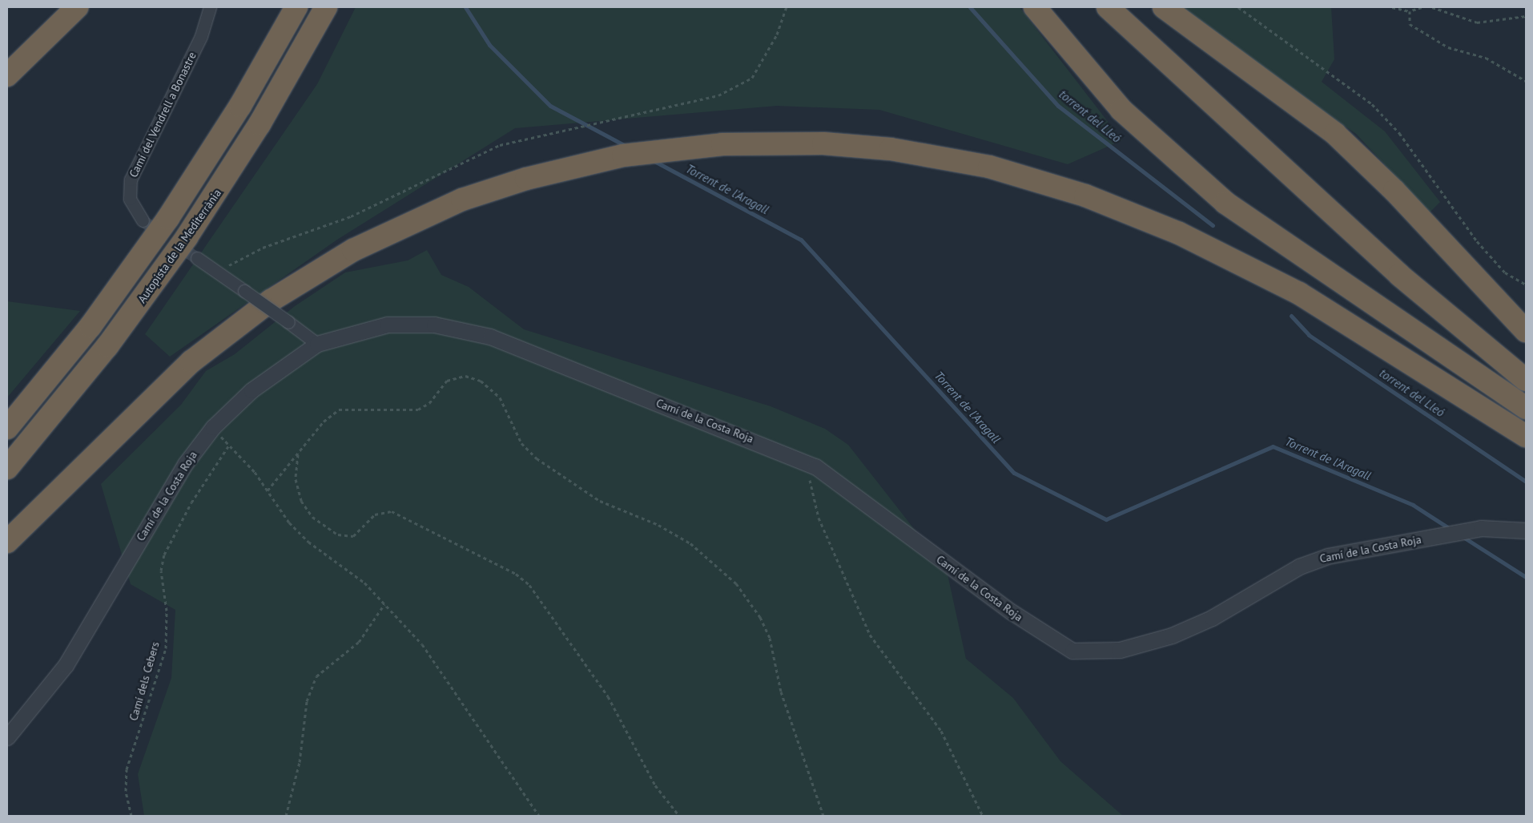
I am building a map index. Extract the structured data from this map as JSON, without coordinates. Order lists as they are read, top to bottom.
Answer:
{
  "streets": {
    "highway": ["Autopista de la Mediterrània"],
    "street": ["Camí del Vendrell a Bonastre", "Camí de la Costa Roja"],
    "path": ["Camí dels Cebers"]
  },
  "water": ["torrent del Lleó", "Torrent de l'Aragall"]
}
